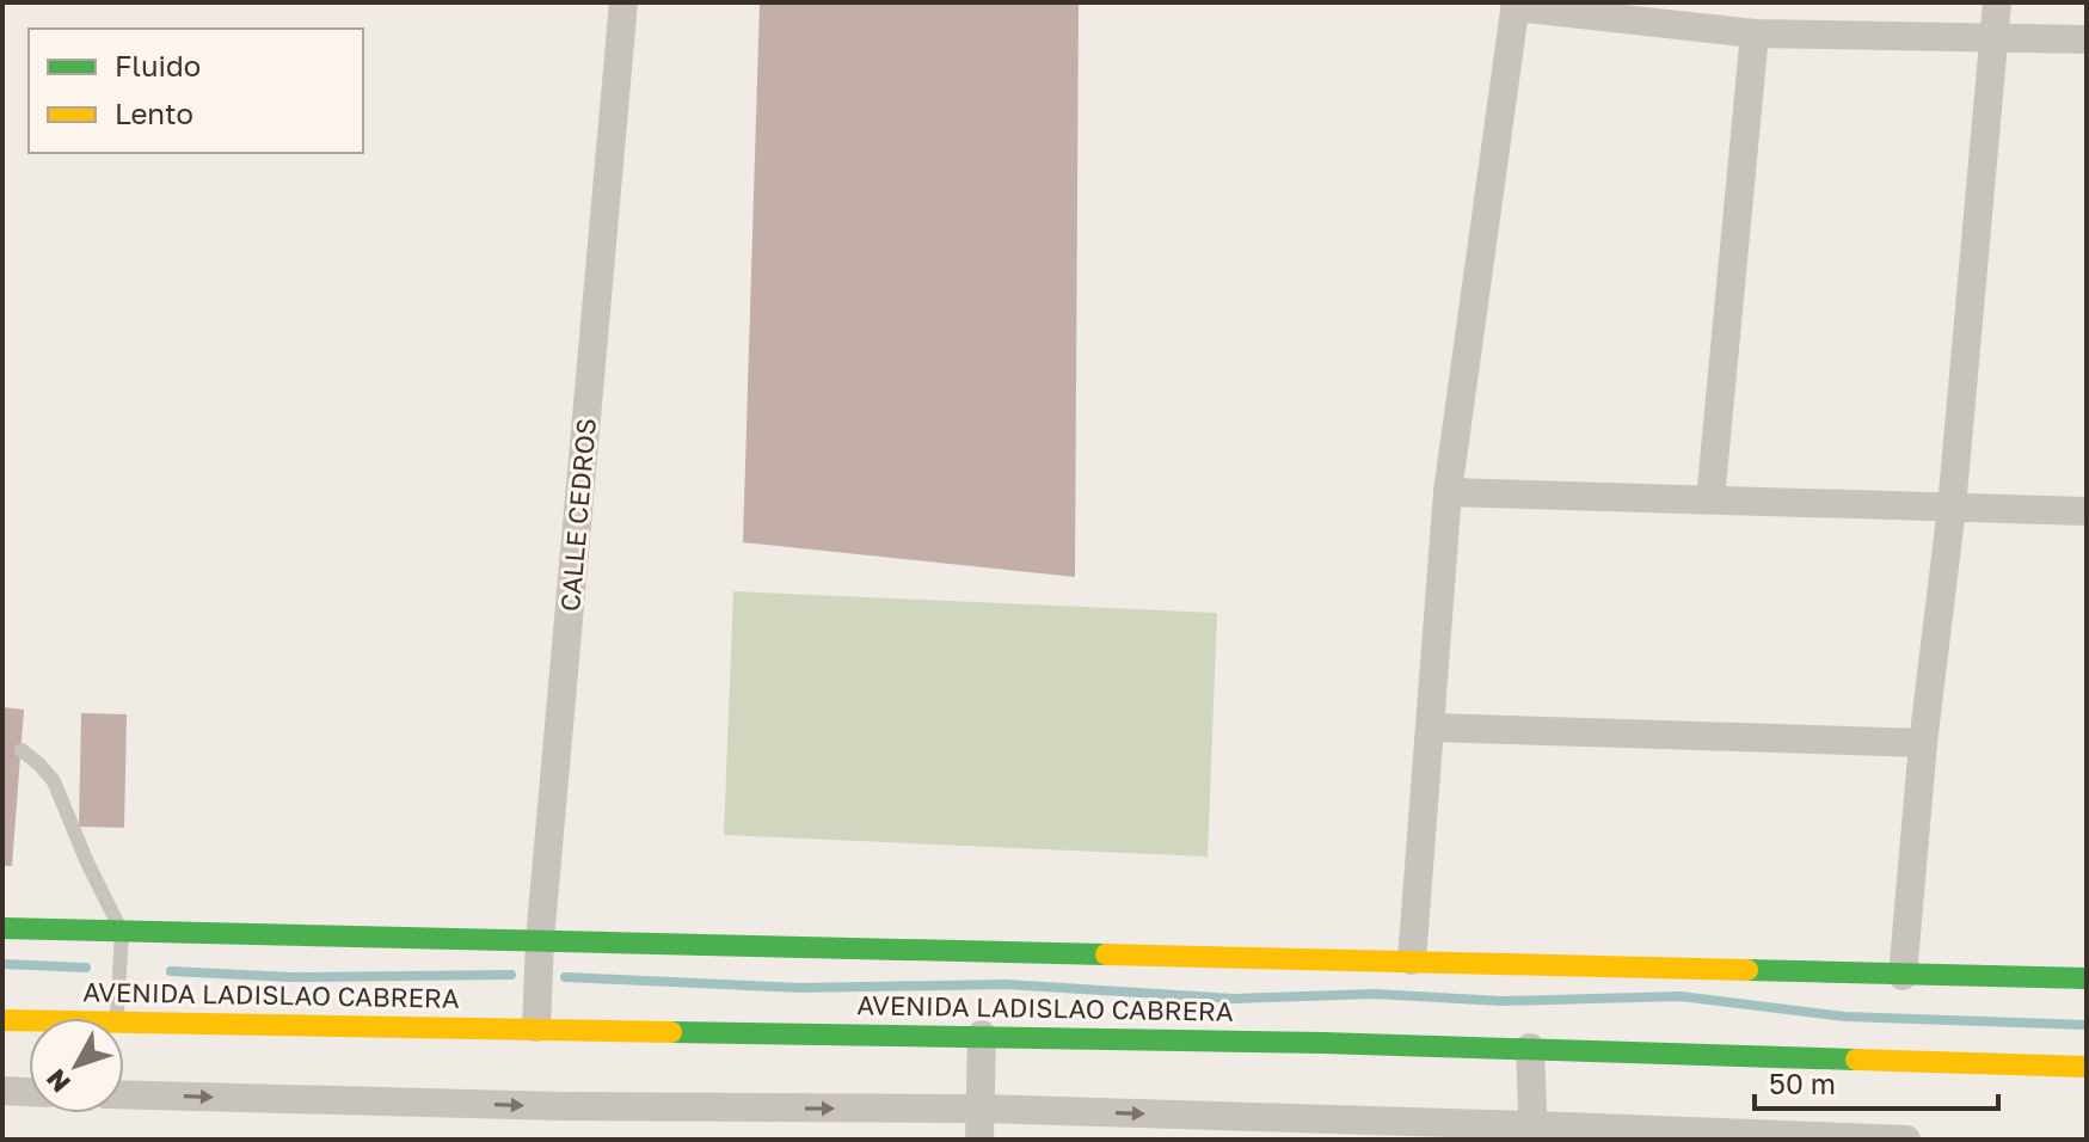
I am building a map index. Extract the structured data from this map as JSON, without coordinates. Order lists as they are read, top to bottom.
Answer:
{
  "streets": {
    "main road": ["AVENIDA LADISLAO CABRERA"],
    "street": ["CALLE CEDROS"]
  },
  "crossings": [
    ["CALLE CEDROS", "AVENIDA LADISLAO CABRERA"]
  ],
  "legend": ["Fluido", "Lento"],
  "scale_bar": "50 m",
  "north": "bottom left"
}
